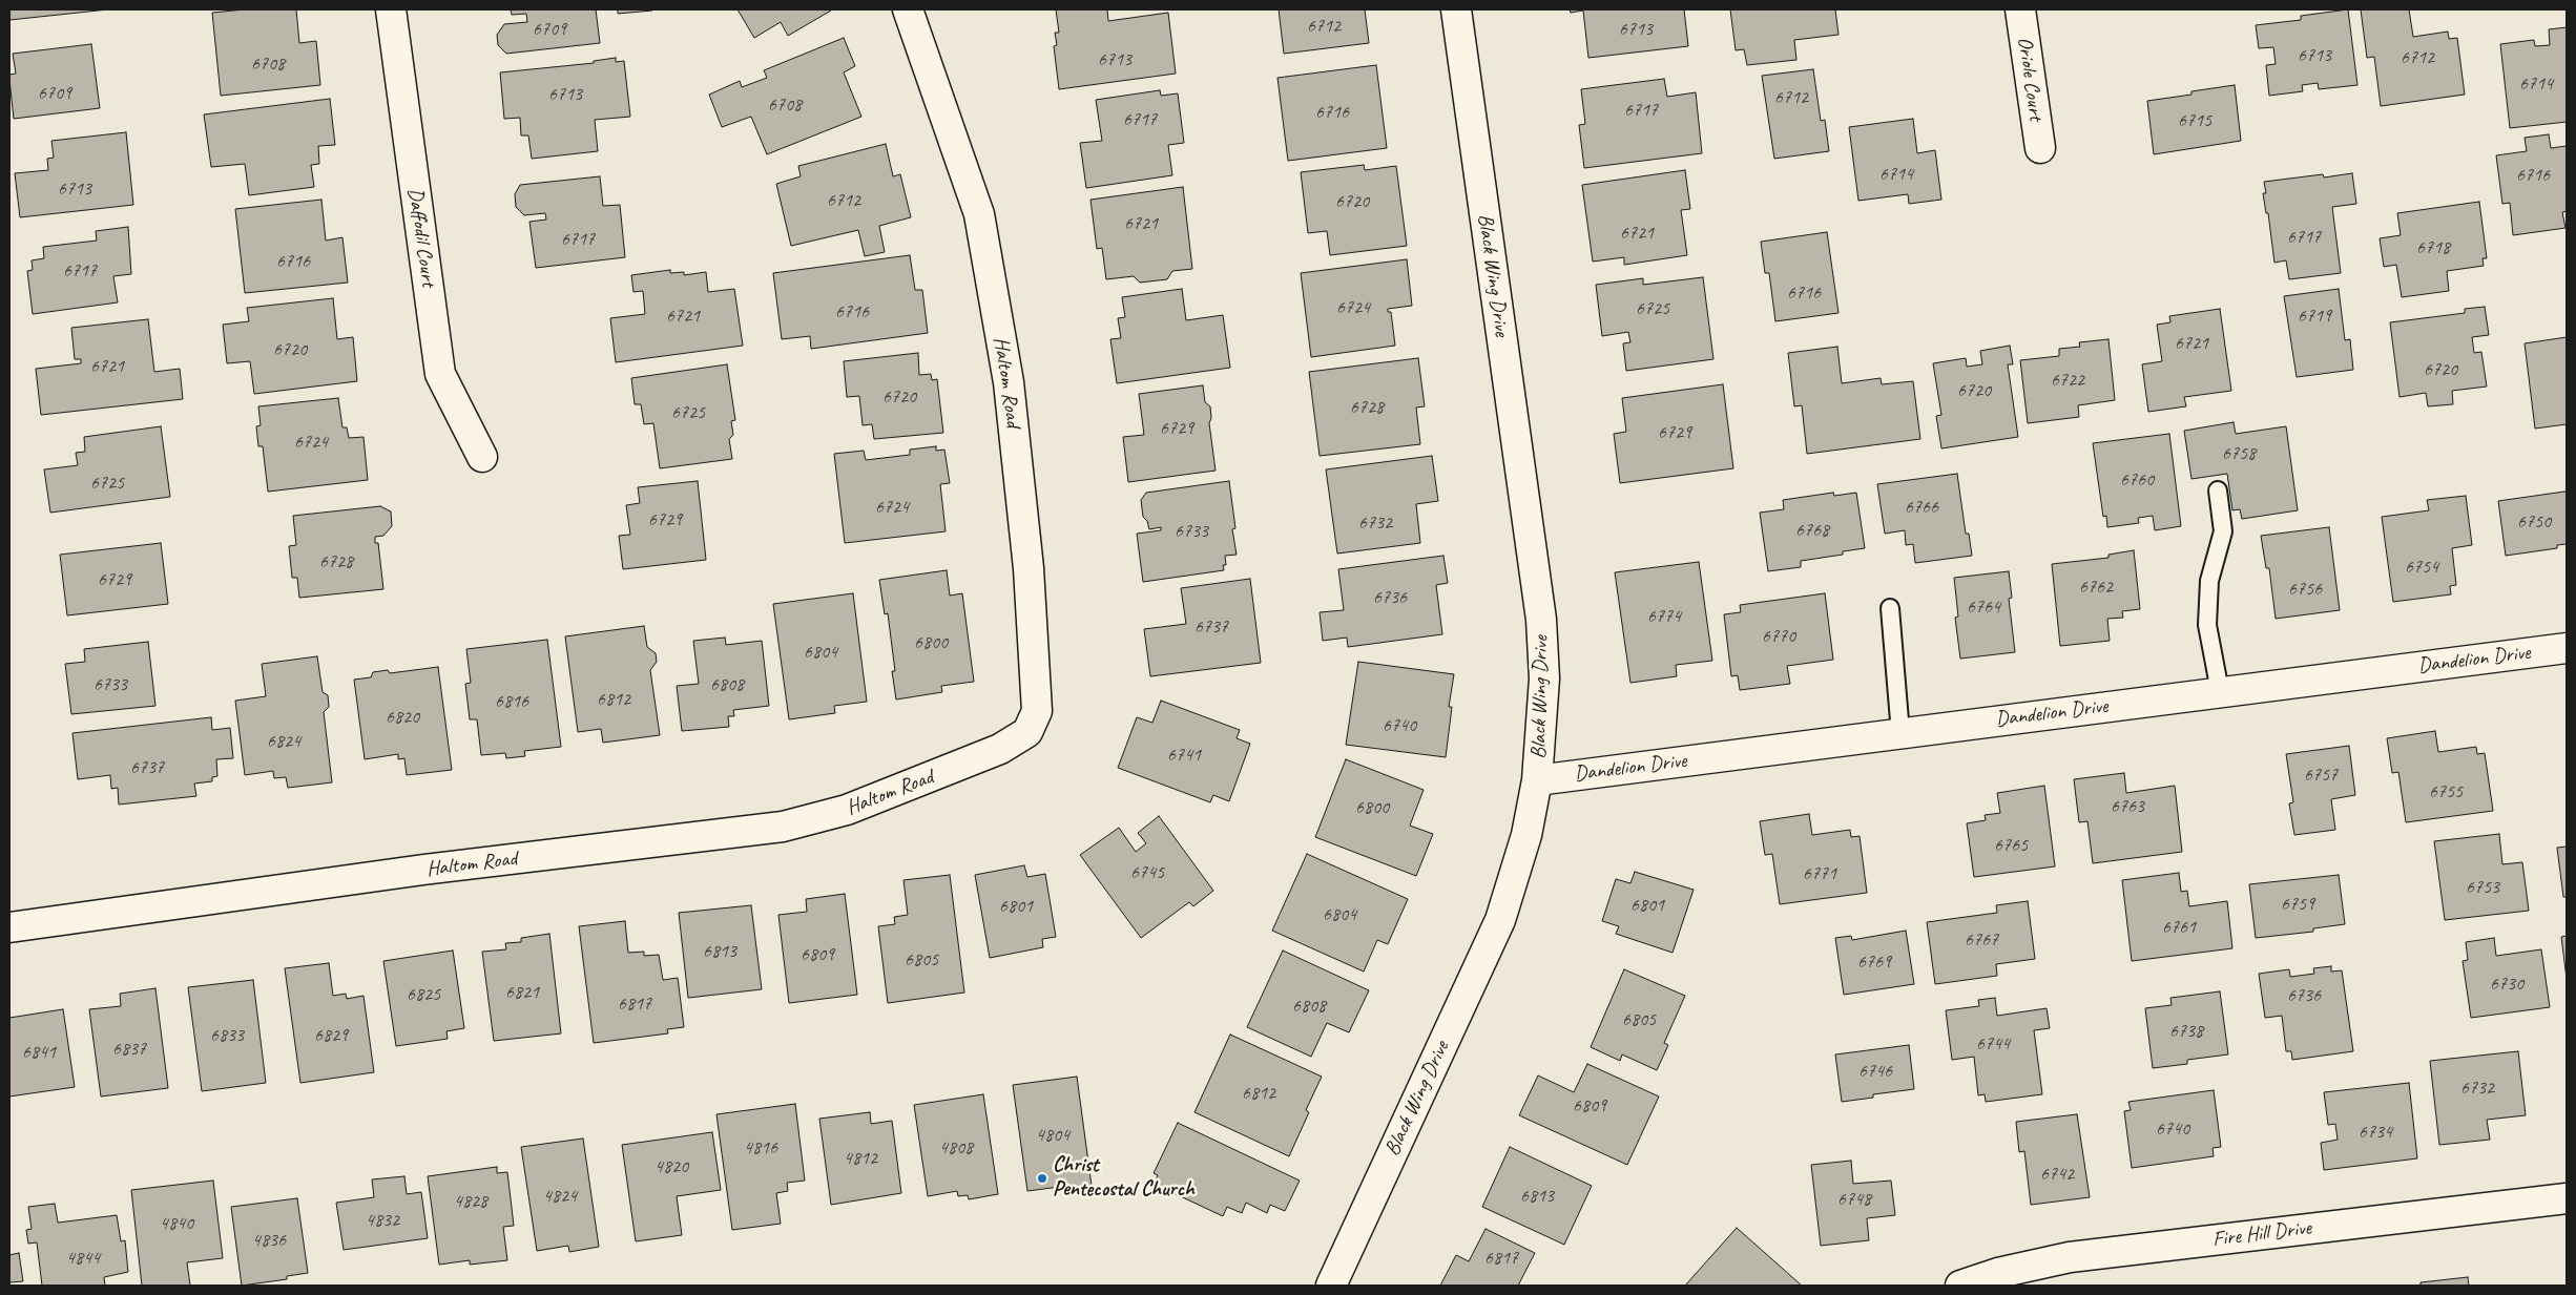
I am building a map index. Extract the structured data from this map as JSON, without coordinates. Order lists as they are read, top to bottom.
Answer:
{
  "streets": {
    "street": [
      "Oriole Court",
      "Daffodil Court",
      "Black Wing Drive",
      "Haltom Road",
      "Dandelion Drive",
      "Fire Hill Drive"
    ]
  },
  "crossings": [
    ["Black Wing Drive", "Dandelion Drive"]
  ],
  "places": ["Christ Pentecostal Church"],
  "house_numbers": [
    "6712",
    "6709",
    "6713",
    "6713",
    "6712",
    "6713",
    "6708",
    "6714",
    "6709",
    "6713",
    "6712",
    "6708",
    "6717",
    "6716",
    "6717",
    "6715",
    "6714",
    "6716",
    "6713",
    "6712",
    "6720",
    "6721",
    "6721",
    "6717",
    "6717",
    "6718",
    "6716",
    "6717",
    "6716",
    "6724",
    "6725",
    "6716",
    "6721",
    "6719",
    "6721",
    "6720",
    "6721",
    "6720",
    "6722",
    "6720",
    "6720",
    "6728",
    "6725",
    "6729",
    "6729",
    "6724",
    "6758",
    "6760",
    "6725",
    "6724",
    "6766",
    "6729",
    "6750",
    "6732",
    "6768",
    "6733",
    "6728",
    "6754",
    "6729",
    "6762",
    "6756",
    "6736",
    "6764",
    "6774",
    "6737",
    "6770",
    "6800",
    "6804",
    "6733",
    "6808",
    "6812",
    "6816",
    "6820",
    "6740",
    "6824",
    "6741",
    "6737",
    "6757",
    "6755",
    "6763",
    "6800",
    "6765",
    "6745",
    "6771",
    "6753",
    "6759",
    "6801",
    "6801",
    "6804",
    "6761",
    "6767",
    "6813",
    "6809",
    "6805",
    "6769",
    "6730",
    "6821",
    "6825",
    "6736",
    "6817",
    "6808",
    "6805",
    "6738",
    "6833",
    "6829",
    "6744",
    "6837",
    "6841",
    "6746",
    "6732",
    "6812",
    "6809",
    "6740",
    "6734",
    "4804",
    "4816",
    "4808",
    "4812",
    "4820",
    "6742",
    "4824",
    "6813",
    "6748",
    "4828",
    "4832",
    "4840",
    "4836",
    "4844",
    "6817"
  ]
}
